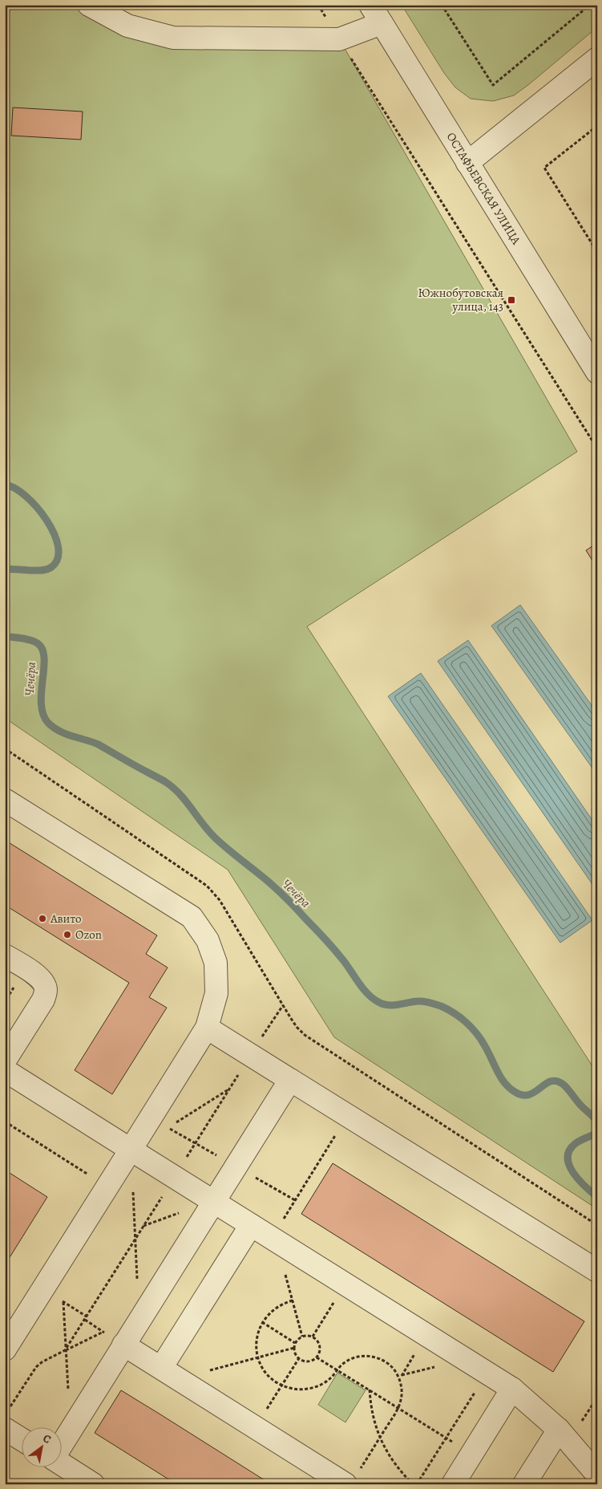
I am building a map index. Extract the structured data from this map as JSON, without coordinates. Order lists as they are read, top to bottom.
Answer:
{
  "streets": {
    "street": ["ОСТАФЬЕВСКАЯ УЛИЦА"]
  },
  "water": ["Чечёра"],
  "places": {
    "transit": ["Южнобутовская улица, 143"],
    "other": ["Авито", "Ozon"]
  },
  "north": "top right"
}
